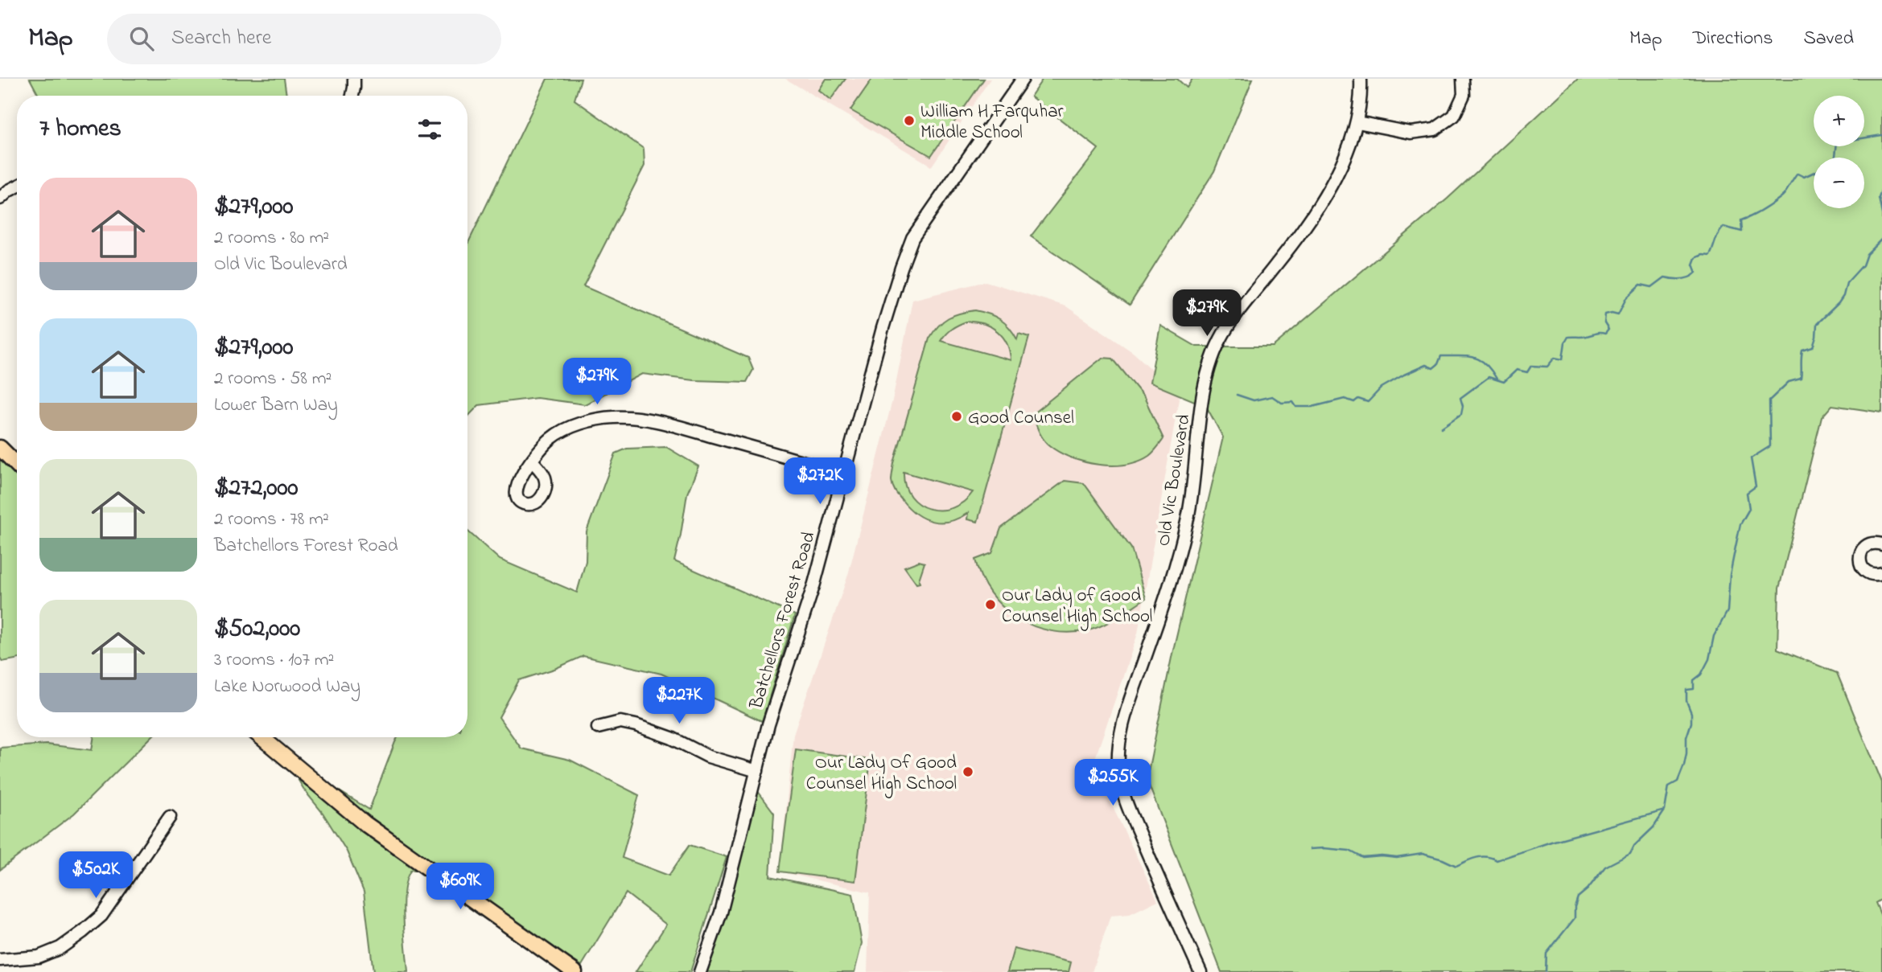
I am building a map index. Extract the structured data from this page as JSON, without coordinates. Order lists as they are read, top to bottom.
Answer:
{
  "streets": {
    "street": ["Old Vic Boulevard", "Batchellors Forest Road"]
  },
  "places": [
    "William H Farquhar Middle School",
    "Good Counsel",
    "Our Lady of Good Counsel High School",
    "Our Lady Of Good Counsel High School"
  ],
  "page": {
    "header": "Map",
    "search": "Search here",
    "nav": ["Map", "Directions", "Saved"],
    "map_buttons": ["+", "−"],
    "heading": "7 homes",
    "list": [
      {
        "name": "$279,000",
        "note": "2 rooms · 80 m² · Old Vic Boulevard"
      },
      {
        "name": "$279,000",
        "note": "2 rooms · 58 m² · Lower Barn Way"
      },
      {
        "name": "$272,000",
        "note": "2 rooms · 78 m² · Batchellors Forest Road"
      },
      {
        "name": "$502,000",
        "note": "3 rooms · 107 m² · Lake Norwood Way"
      }
    ],
    "price": [
      "$279K",
      "$279K",
      "$272K",
      "$227K",
      "$255K",
      "$502K",
      "$609K"
    ]
  }
}
